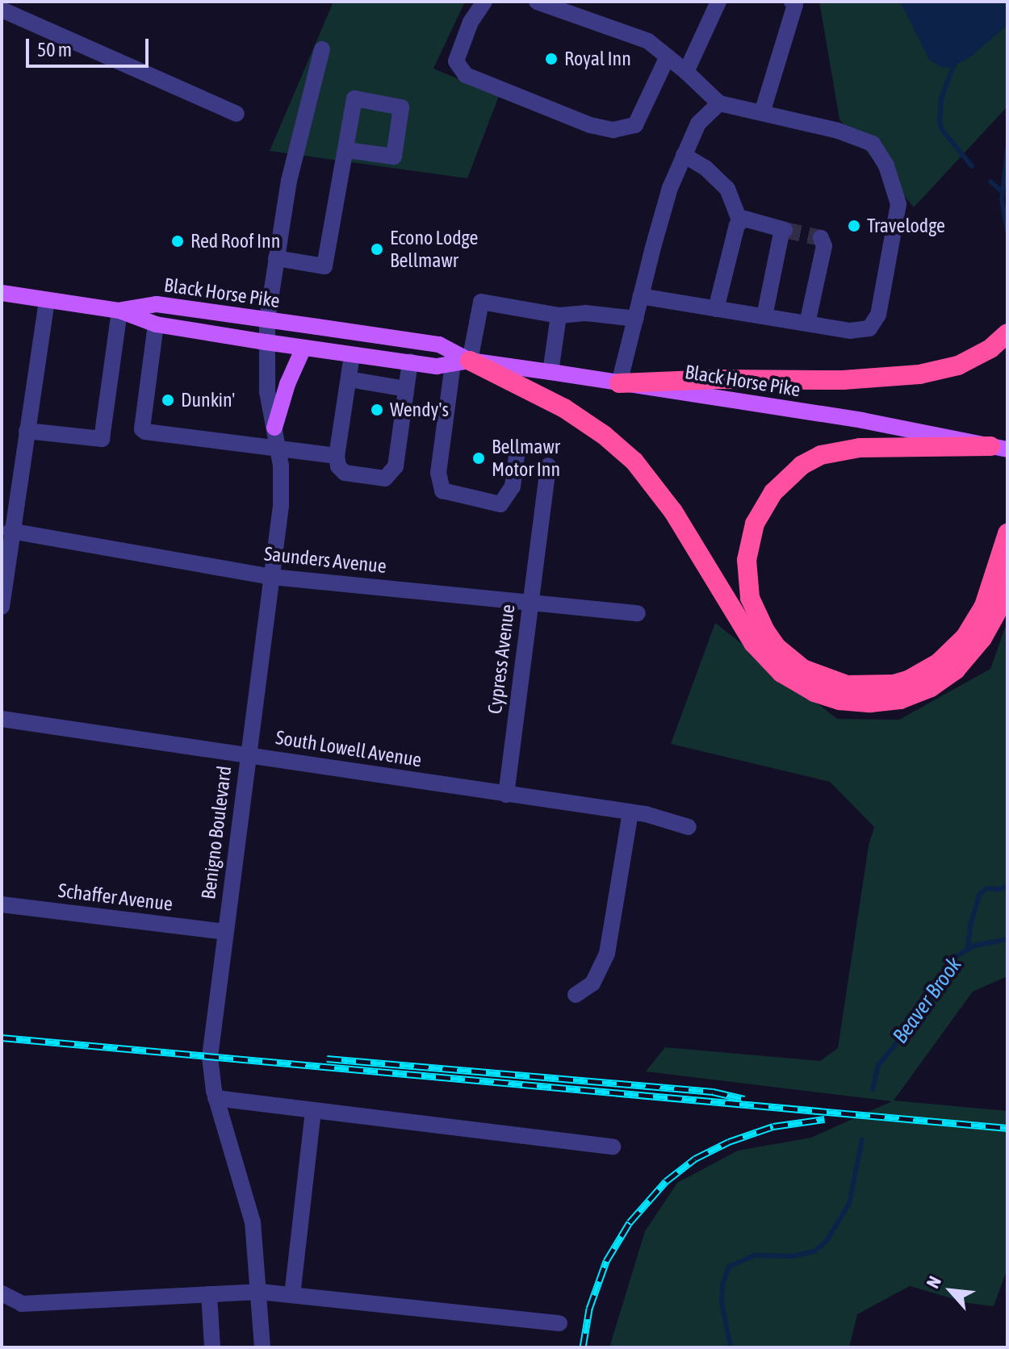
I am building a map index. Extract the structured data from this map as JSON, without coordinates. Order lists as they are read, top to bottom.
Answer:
{
  "streets": {
    "main road": ["Black Horse Pike"],
    "street": [
      "Saunders Avenue",
      "Cypress Avenue",
      "South Lowell Avenue",
      "Benigno Boulevard",
      "Schaffer Avenue"
    ]
  },
  "crossings": [
    ["Black Horse Pike", "Benigno Boulevard"],
    ["Saunders Avenue", "Cypress Avenue"],
    ["Saunders Avenue", "Benigno Boulevard"],
    ["Cypress Avenue", "South Lowell Avenue"],
    ["South Lowell Avenue", "Benigno Boulevard"],
    ["Benigno Boulevard", "Schaffer Avenue"]
  ],
  "water": ["Beaver Brook"],
  "places": [
    "Royal Inn",
    "Travelodge",
    "Red Roof Inn",
    "Econo Lodge Bellmawr",
    "Dunkin'",
    "Wendy's",
    "Bellmawr Motor Inn"
  ],
  "scale_bar": "50 m",
  "north": "top left"
}
